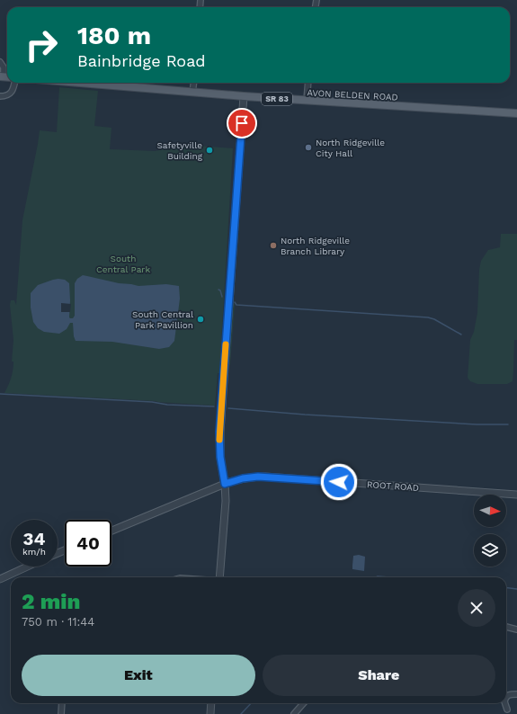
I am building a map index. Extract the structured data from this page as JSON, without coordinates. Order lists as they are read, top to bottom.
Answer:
{
  "streets": {
    "main road": ["AVON BELDEN ROAD", "SR 83"],
    "street": ["ROOT ROAD"]
  },
  "parks": ["South Central Park"],
  "places": [
    "North Ridgeville City Hall",
    "Safetyville Building",
    "North Ridgeville Branch Library",
    "South Central Park Pavillion"
  ],
  "north": "right",
  "page": {
    "turn": ["180 m", "Bainbridge Road"],
    "speed": "34 km/h",
    "limit": "40",
    "heading": ["2 min", "750 m · 11:44"],
    "buttons": ["Exit", "Share"]
  }
}
